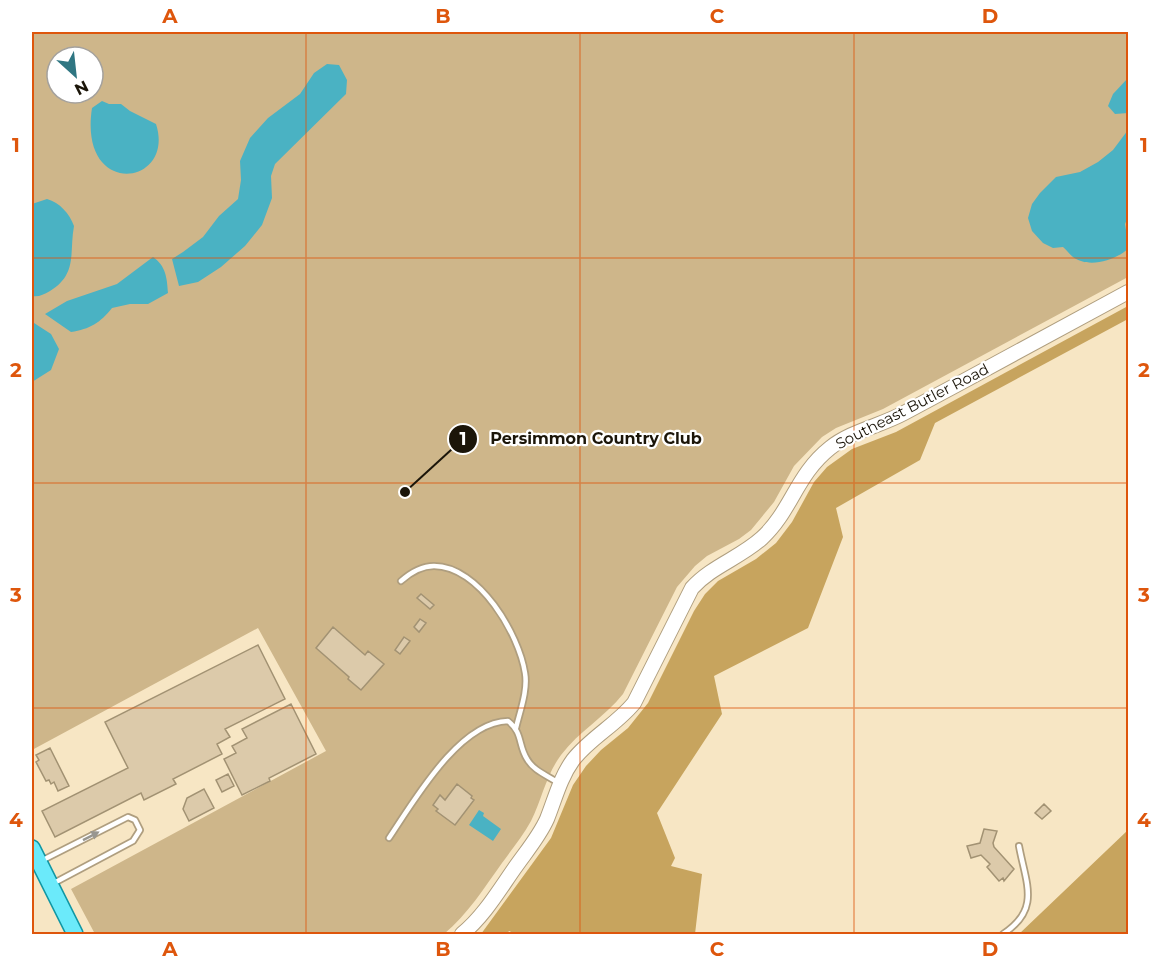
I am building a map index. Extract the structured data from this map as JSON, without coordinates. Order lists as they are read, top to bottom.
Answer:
{
  "streets": {
    "main road": ["Southeast Butler Road"]
  },
  "places": ["Persimmon Country Club"],
  "north": "bottom right",
  "grid": {
    "columns": [
      "A",
      "B",
      "C",
      "D"
    ],
    "rows": [
      "1",
      "2",
      "3",
      "4"
    ]
  }
}
